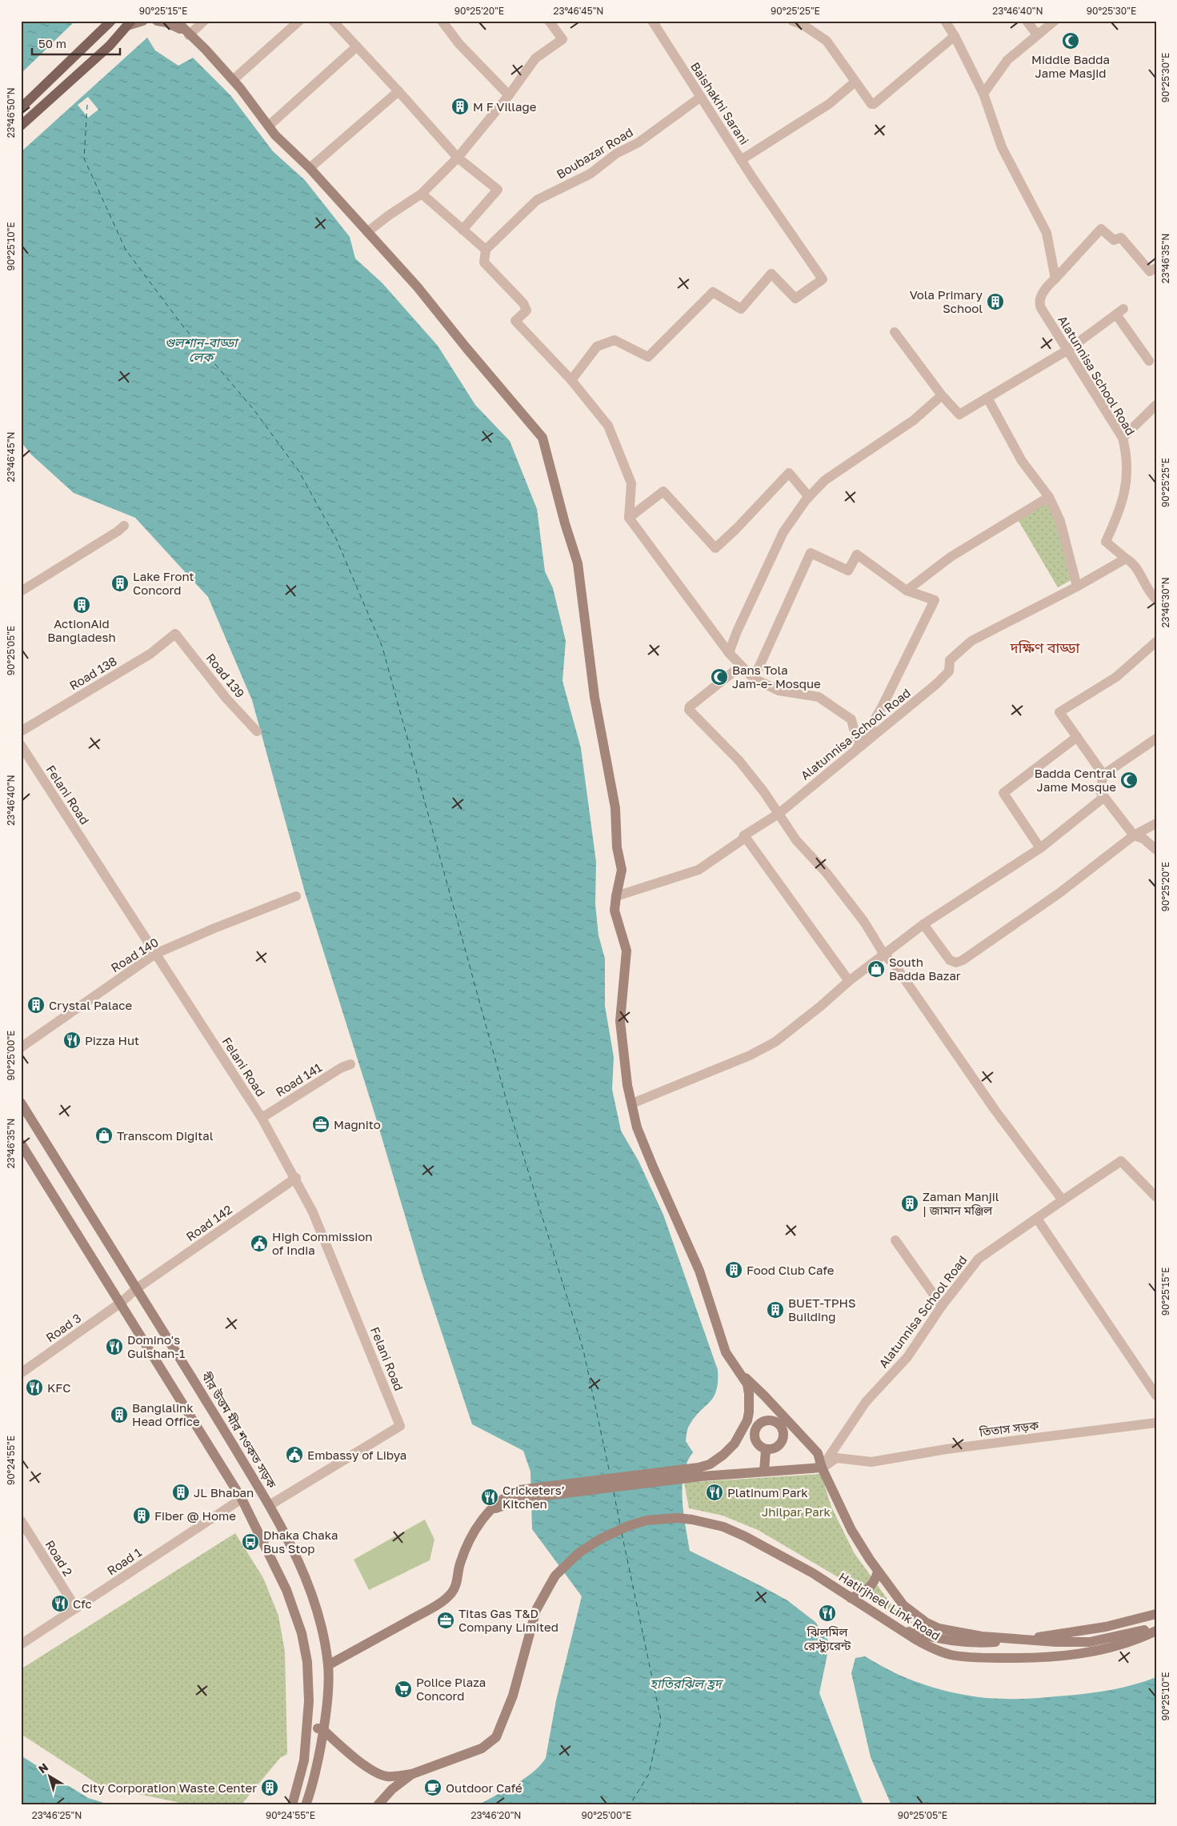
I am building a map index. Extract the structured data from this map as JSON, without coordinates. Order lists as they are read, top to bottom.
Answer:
{
  "streets": {
    "main road": ["বীর উত্তম মীর শওকত সড়ক", "Hatirjheel Link Road"],
    "street": [
      "Baishakhi Sarani",
      "Boubazar Road",
      "Alatunnisa School Road",
      "Road 138",
      "Road 139",
      "Felani Road",
      "Road 140",
      "Road 141",
      "Road 142",
      "Road 3",
      "তিতাস সড়ক",
      "Road 2",
      "Road 1"
    ]
  },
  "crossings": [
    ["Baishakhi Sarani", "Boubazar Road"],
    ["Alatunnisa School Road", "তিতাস সড়ক"],
    ["Road 138", "Road 139"],
    ["Felani Road", "Road 140"],
    ["Felani Road", "Road 141"],
    ["Felani Road", "Road 142"],
    ["Felani Road", "বীর উত্তম মীর শওকত সড়ক"],
    ["Road 142", "Road 3"],
    ["Road 142", "বীর উত্তম মীর শওকত সড়ক"],
    ["Road 2", "Road 1"]
  ],
  "districts": ["দক্ষিণ বাড্ডা"],
  "water": ["গুলশান-বাড্ডা লেক", "হাতিরঝিল হ্রদ"],
  "parks": ["Jhilpar Park"],
  "places": {
    "mosque": ["Middle Badda Jame Masjid", "Bans Tola Jam-e- Mosque", "Badda Central Jame Mosque"],
    "building": [
      "M F Village",
      "Vola Primary School",
      "Lake Front Concord",
      "ActionAid Bangladesh",
      "Crystal Palace",
      "Zaman Manjil | জামান মঞ্জিল",
      "Food Club Cafe",
      "BUET-TPHS Building",
      "Banglalink Head Office",
      "JL Bhaban",
      "Fiber @ Home",
      "City Corporation Waste Center"
    ],
    "shop": ["South Badda Bazar", "Transcom Digital"],
    "restaurant": [
      "Pizza Hut",
      "Domino's Gulshan-1",
      "KFC",
      "Platinum Park",
      "Cricketers’ Kitchen",
      "Cfc",
      "ঝিলমিল রেস্ট্যুরেন্ট"
    ],
    "office": ["Magnito", "Titas Gas T&D Company Limited"],
    "public building": ["High Commission of India", "Embassy of Libya"],
    "bus stop": ["Dhaka Chaka Bus Stop"],
    "supermarket": ["Police Plaza Concord"],
    "cafe": ["Outdoor Café"]
  },
  "scale_bar": "50 m",
  "north": "top left",
  "coordinates": [
    "90°25'15\"E",
    "90°25'20\"E",
    "23°46'45\"N",
    "90°25'25\"E",
    "23°46'40\"N",
    "90°25'30\"E",
    "23°46'50\"N",
    "90°25'10\"E",
    "23°46'35\"N",
    "23°46'30\"N",
    "90°25'05\"E",
    "90°25'00\"E",
    "90°24'55\"E",
    "23°46'25\"N",
    "23°46'20\"N"
  ]
}
